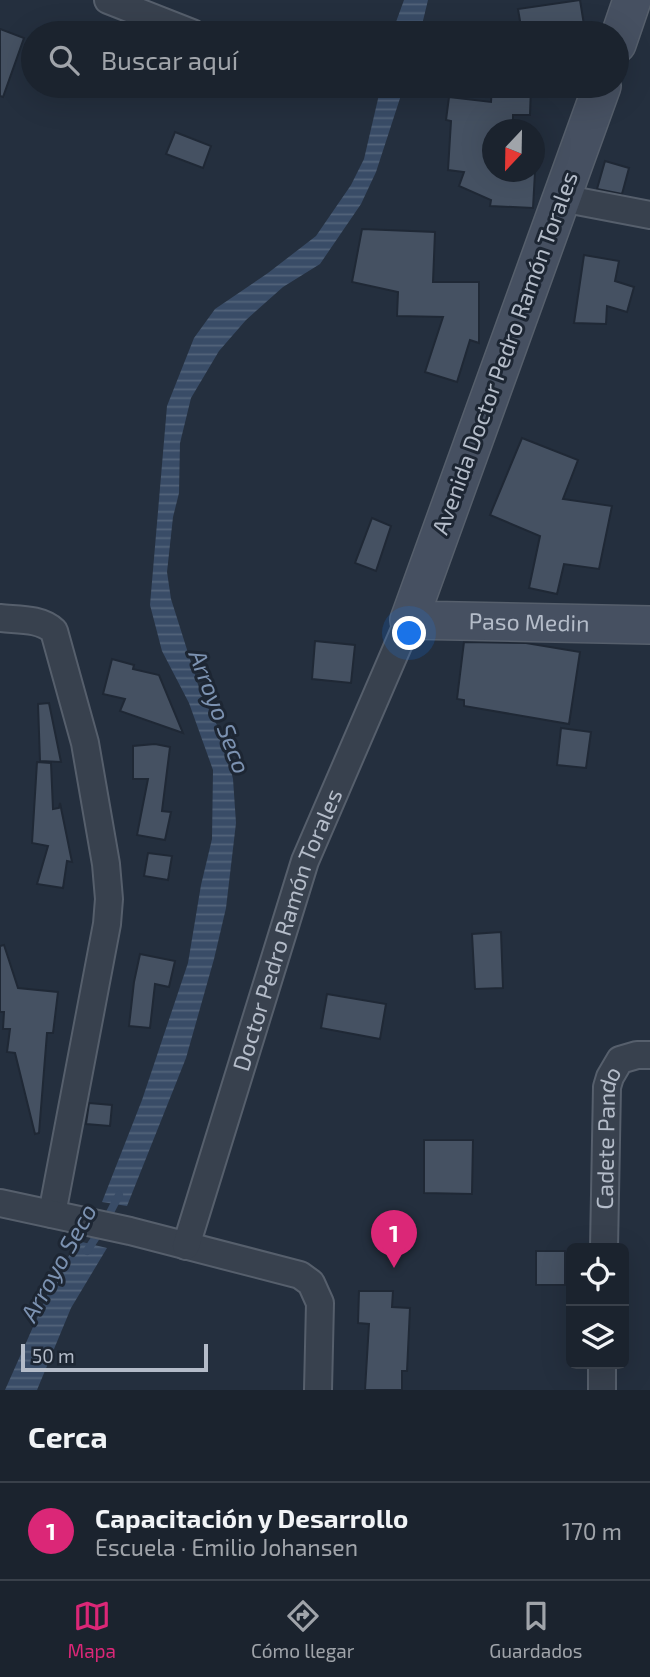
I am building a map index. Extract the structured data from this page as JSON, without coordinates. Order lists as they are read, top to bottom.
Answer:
{
  "streets": {
    "street": [
      "Avenida Doctor Pedro Ramón Torales",
      "Paso Medin",
      "Doctor Pedro Ramón Torales",
      "Cadete Pando"
    ]
  },
  "crossings": [
    ["Avenida Doctor Pedro Ramón Torales", "Paso Medin"],
    ["Avenida Doctor Pedro Ramón Torales", "Doctor Pedro Ramón Torales"],
    ["Paso Medin", "Doctor Pedro Ramón Torales"]
  ],
  "water": ["Arroyo Seco"],
  "scale_bar": "50 m",
  "north": "bottom",
  "page": {
    "search": "Buscar aquí",
    "pins": "1",
    "scale": "50 m",
    "heading": "Cerca",
    "list": [
      {
        "mark": "1",
        "name": "Capacitación y Desarrollo",
        "note": "Escuela · Emilio Johansen",
        "value": "170 m"
      }
    ],
    "nav": ["Mapa", "Cómo llegar", "Guardados"]
  }
}
